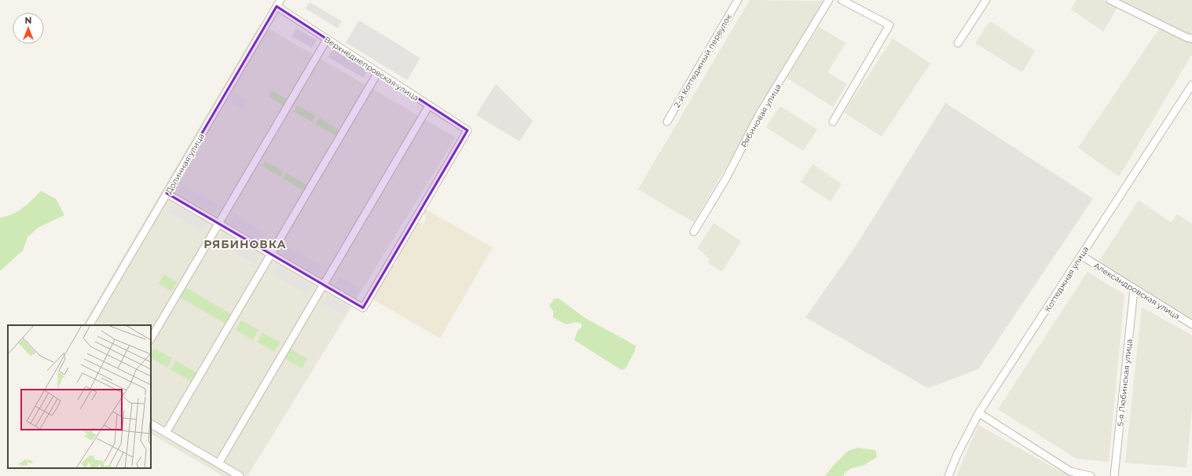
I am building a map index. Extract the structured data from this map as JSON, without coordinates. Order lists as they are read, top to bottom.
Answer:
{
  "streets": {
    "street": [
      "2-й Коттеджный переулок",
      "Верхнеднепровская улица",
      "Рябиновая улица",
      "Долинная улица",
      "Коттеджная улица",
      "Александровская улица",
      "5-я Любинская улица"
    ]
  },
  "crossings": [
    ["Верхнеднепровская улица", "Долинная улица"],
    ["Коттеджная улица", "Александровская улица"],
    ["Александровская улица", "5-я Любинская улица"]
  ],
  "districts": ["РЯБИНОВКА"],
  "north": "top"
}
